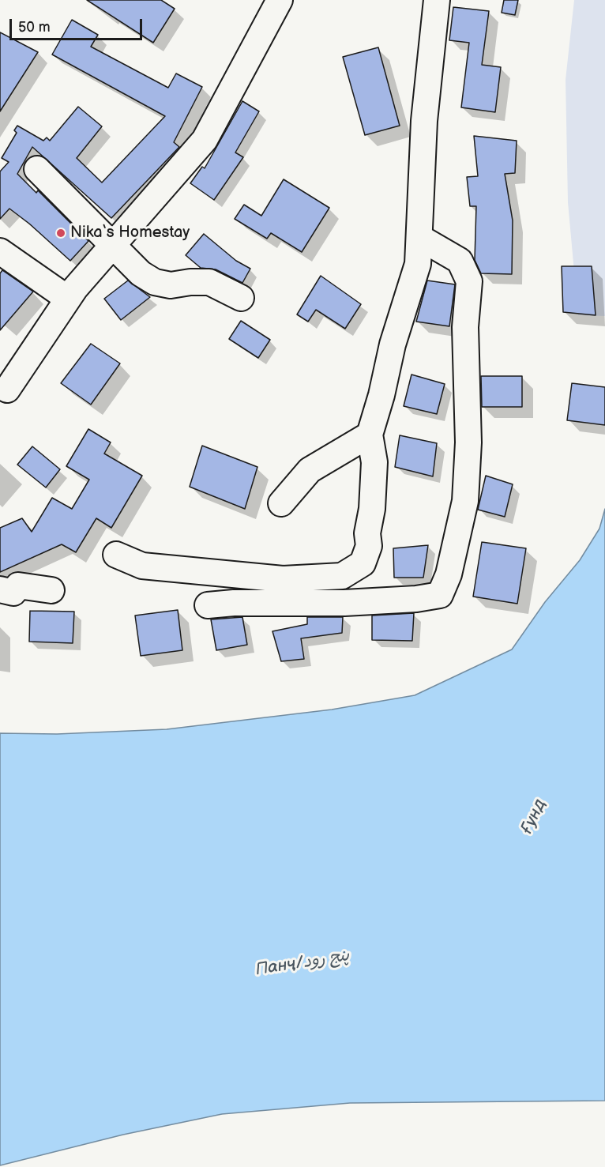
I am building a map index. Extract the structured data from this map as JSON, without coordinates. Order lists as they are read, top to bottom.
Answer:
{
  "water": ["Ғунд", "Панҷ/پنج رود"],
  "places": ["Nika‘s Homestay"],
  "scale_bar": "50 m"
}
